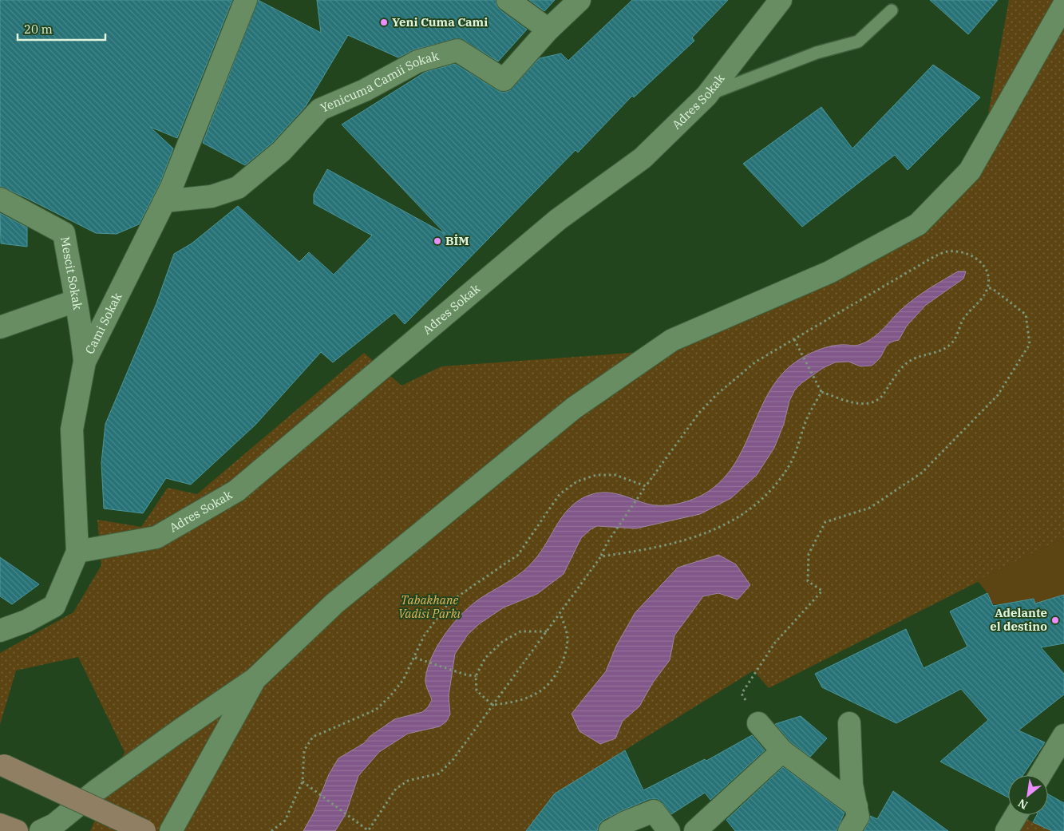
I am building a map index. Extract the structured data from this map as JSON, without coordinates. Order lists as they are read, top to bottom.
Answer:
{
  "streets": {
    "street": [
      "Yenicuma Camii Sokak",
      "Adres Sokak",
      "Mescit Sokak",
      "Cami Sokak"
    ]
  },
  "crossings": [
    ["Yenicuma Camii Sokak", "Cami Sokak"],
    ["Adres Sokak", "Cami Sokak"],
    ["Mescit Sokak", "Cami Sokak"]
  ],
  "parks": ["Tabakhane Vadisi Parkı"],
  "places": ["Yeni Cuma Cami", "BİM", "Adelante el destino"],
  "scale_bar": "20 m",
  "north": "bottom left"
}
